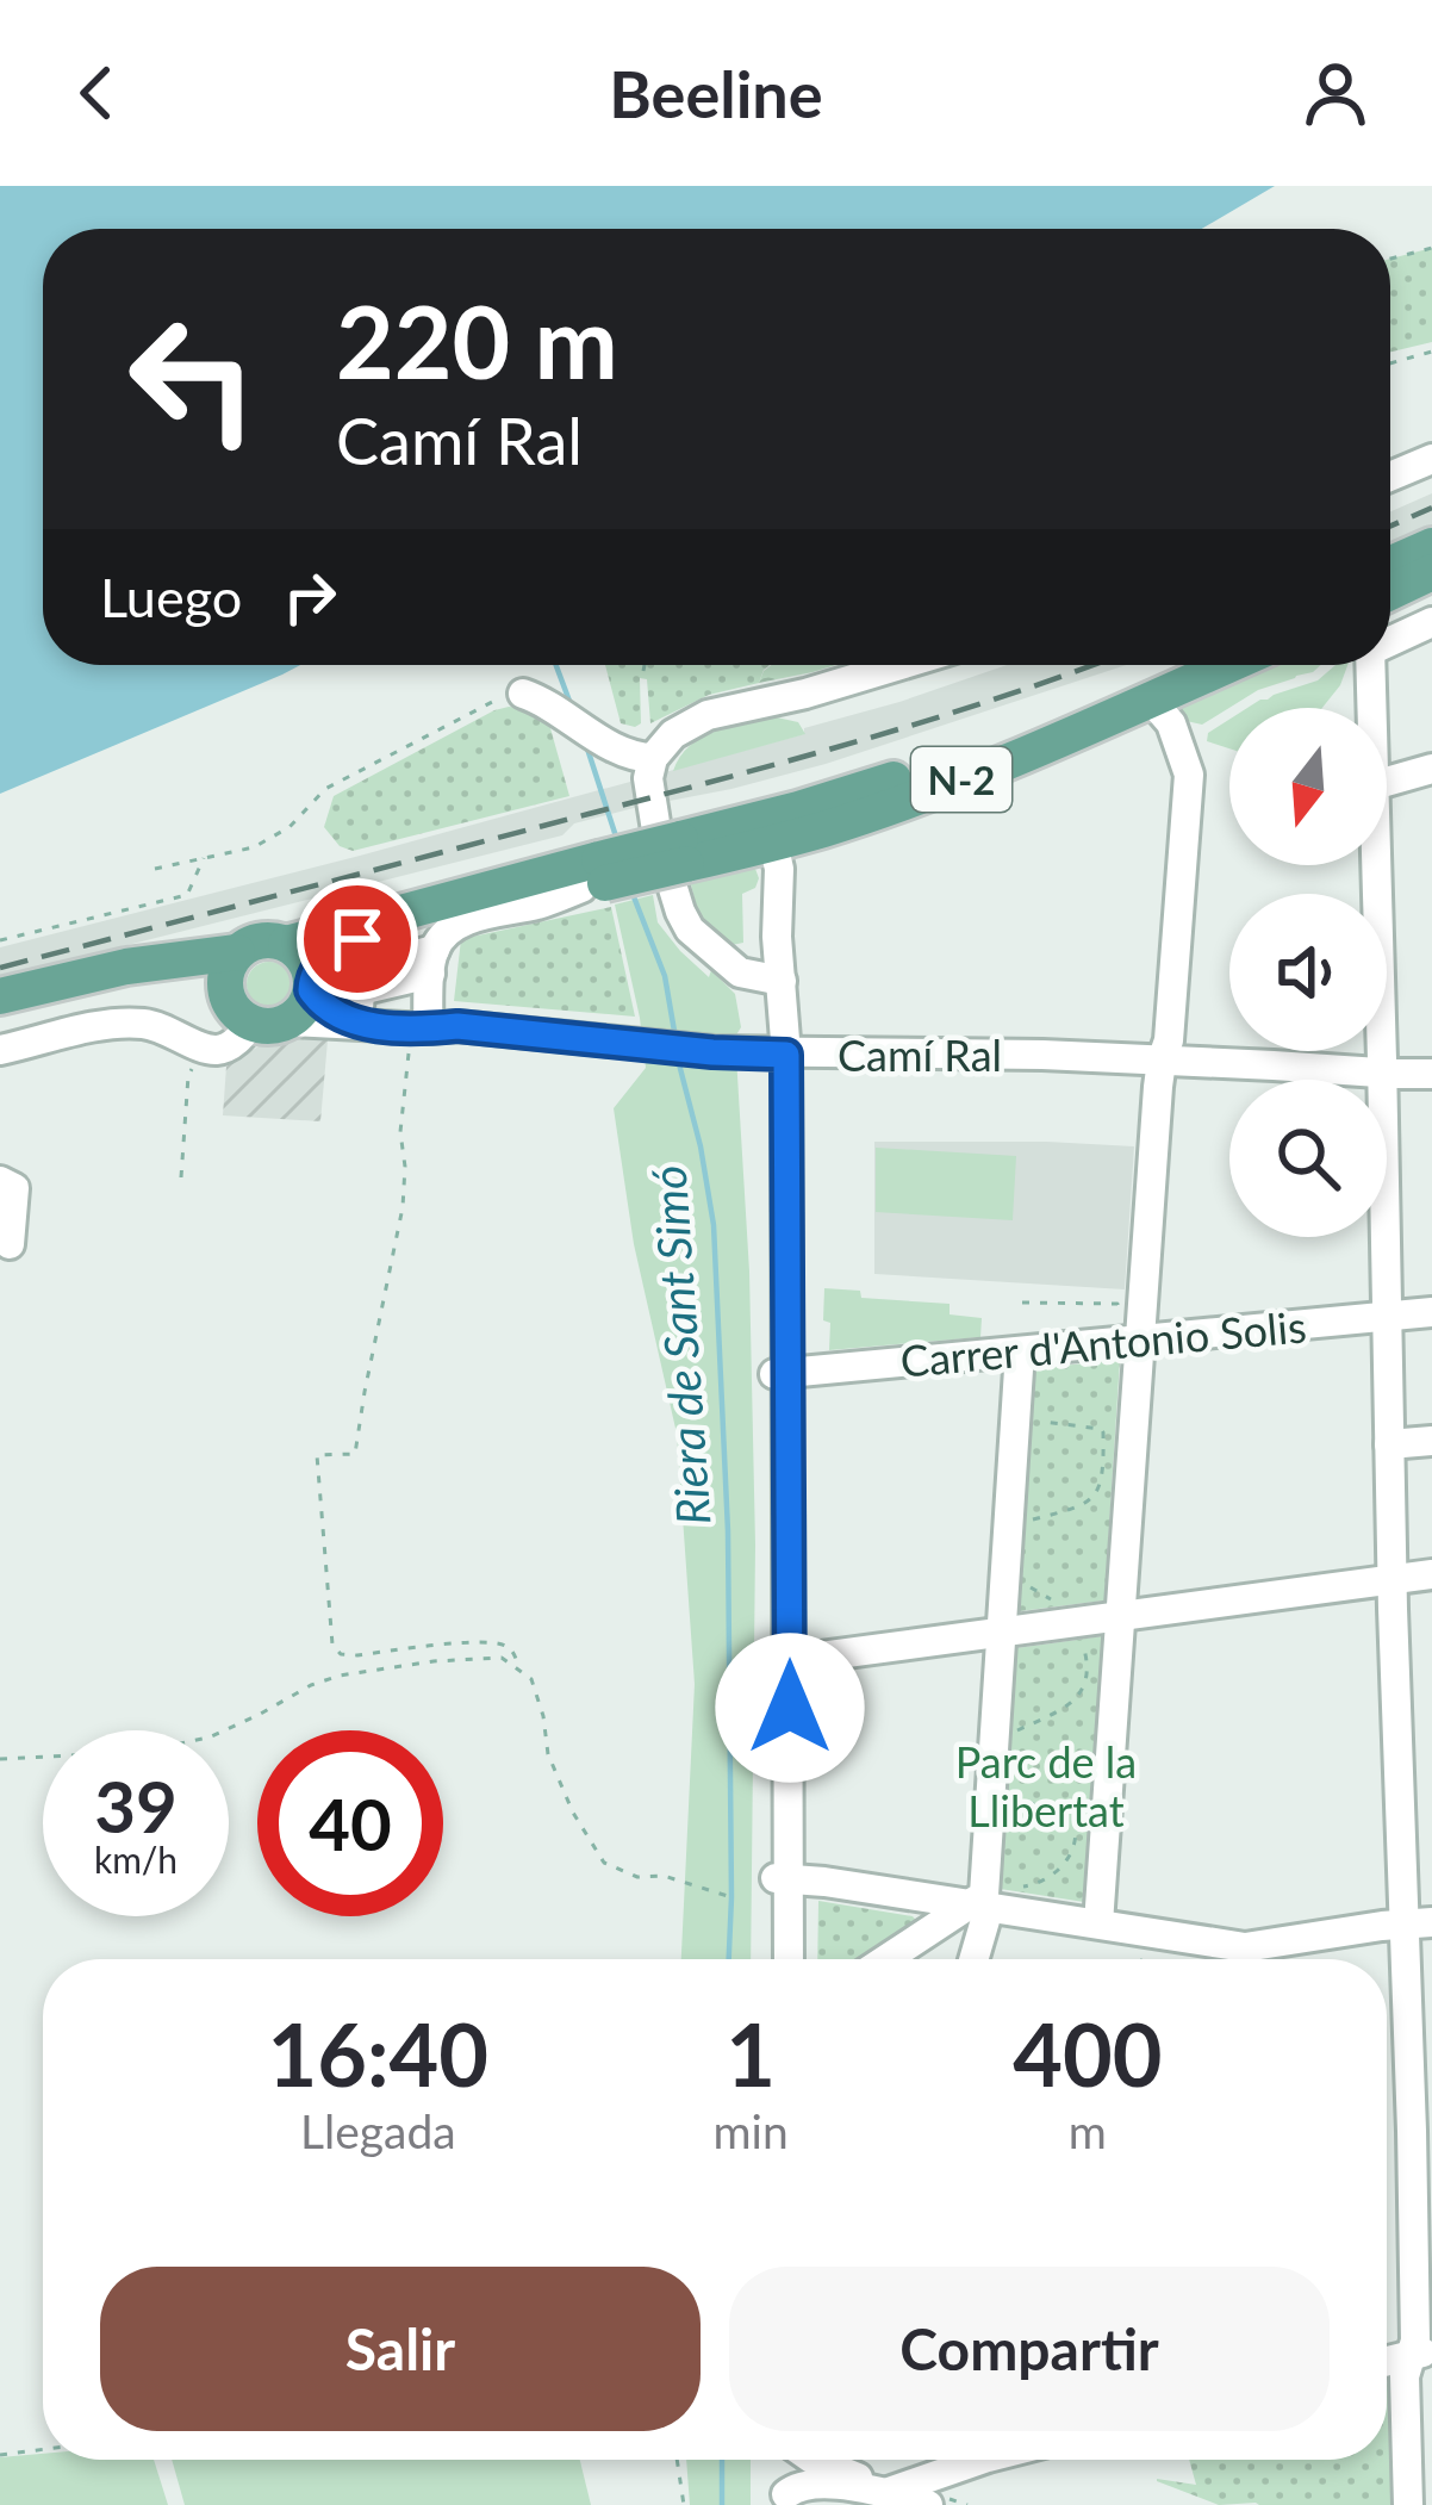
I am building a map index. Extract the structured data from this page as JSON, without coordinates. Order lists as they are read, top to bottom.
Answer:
{
  "streets": {
    "main road": ["N-2"],
    "street": ["Camí Ral", "Carrer d'Antonio Solis"]
  },
  "crossings": [
    ["N-2", "Camí Ral"]
  ],
  "water": ["Riera de Sant Simó"],
  "parks": ["Parc de la Llibertat"],
  "north": "bottom",
  "page": {
    "header": "Beeline",
    "turn": ["220 m", "Camí Ral"],
    "then": "Luego",
    "speed": "39 km/h",
    "limit": "40",
    "eta": [
      "16:40",
      "Llegada",
      "1",
      "min",
      "400",
      "m"
    ],
    "buttons": ["Salir", "Compartir"]
  }
}
